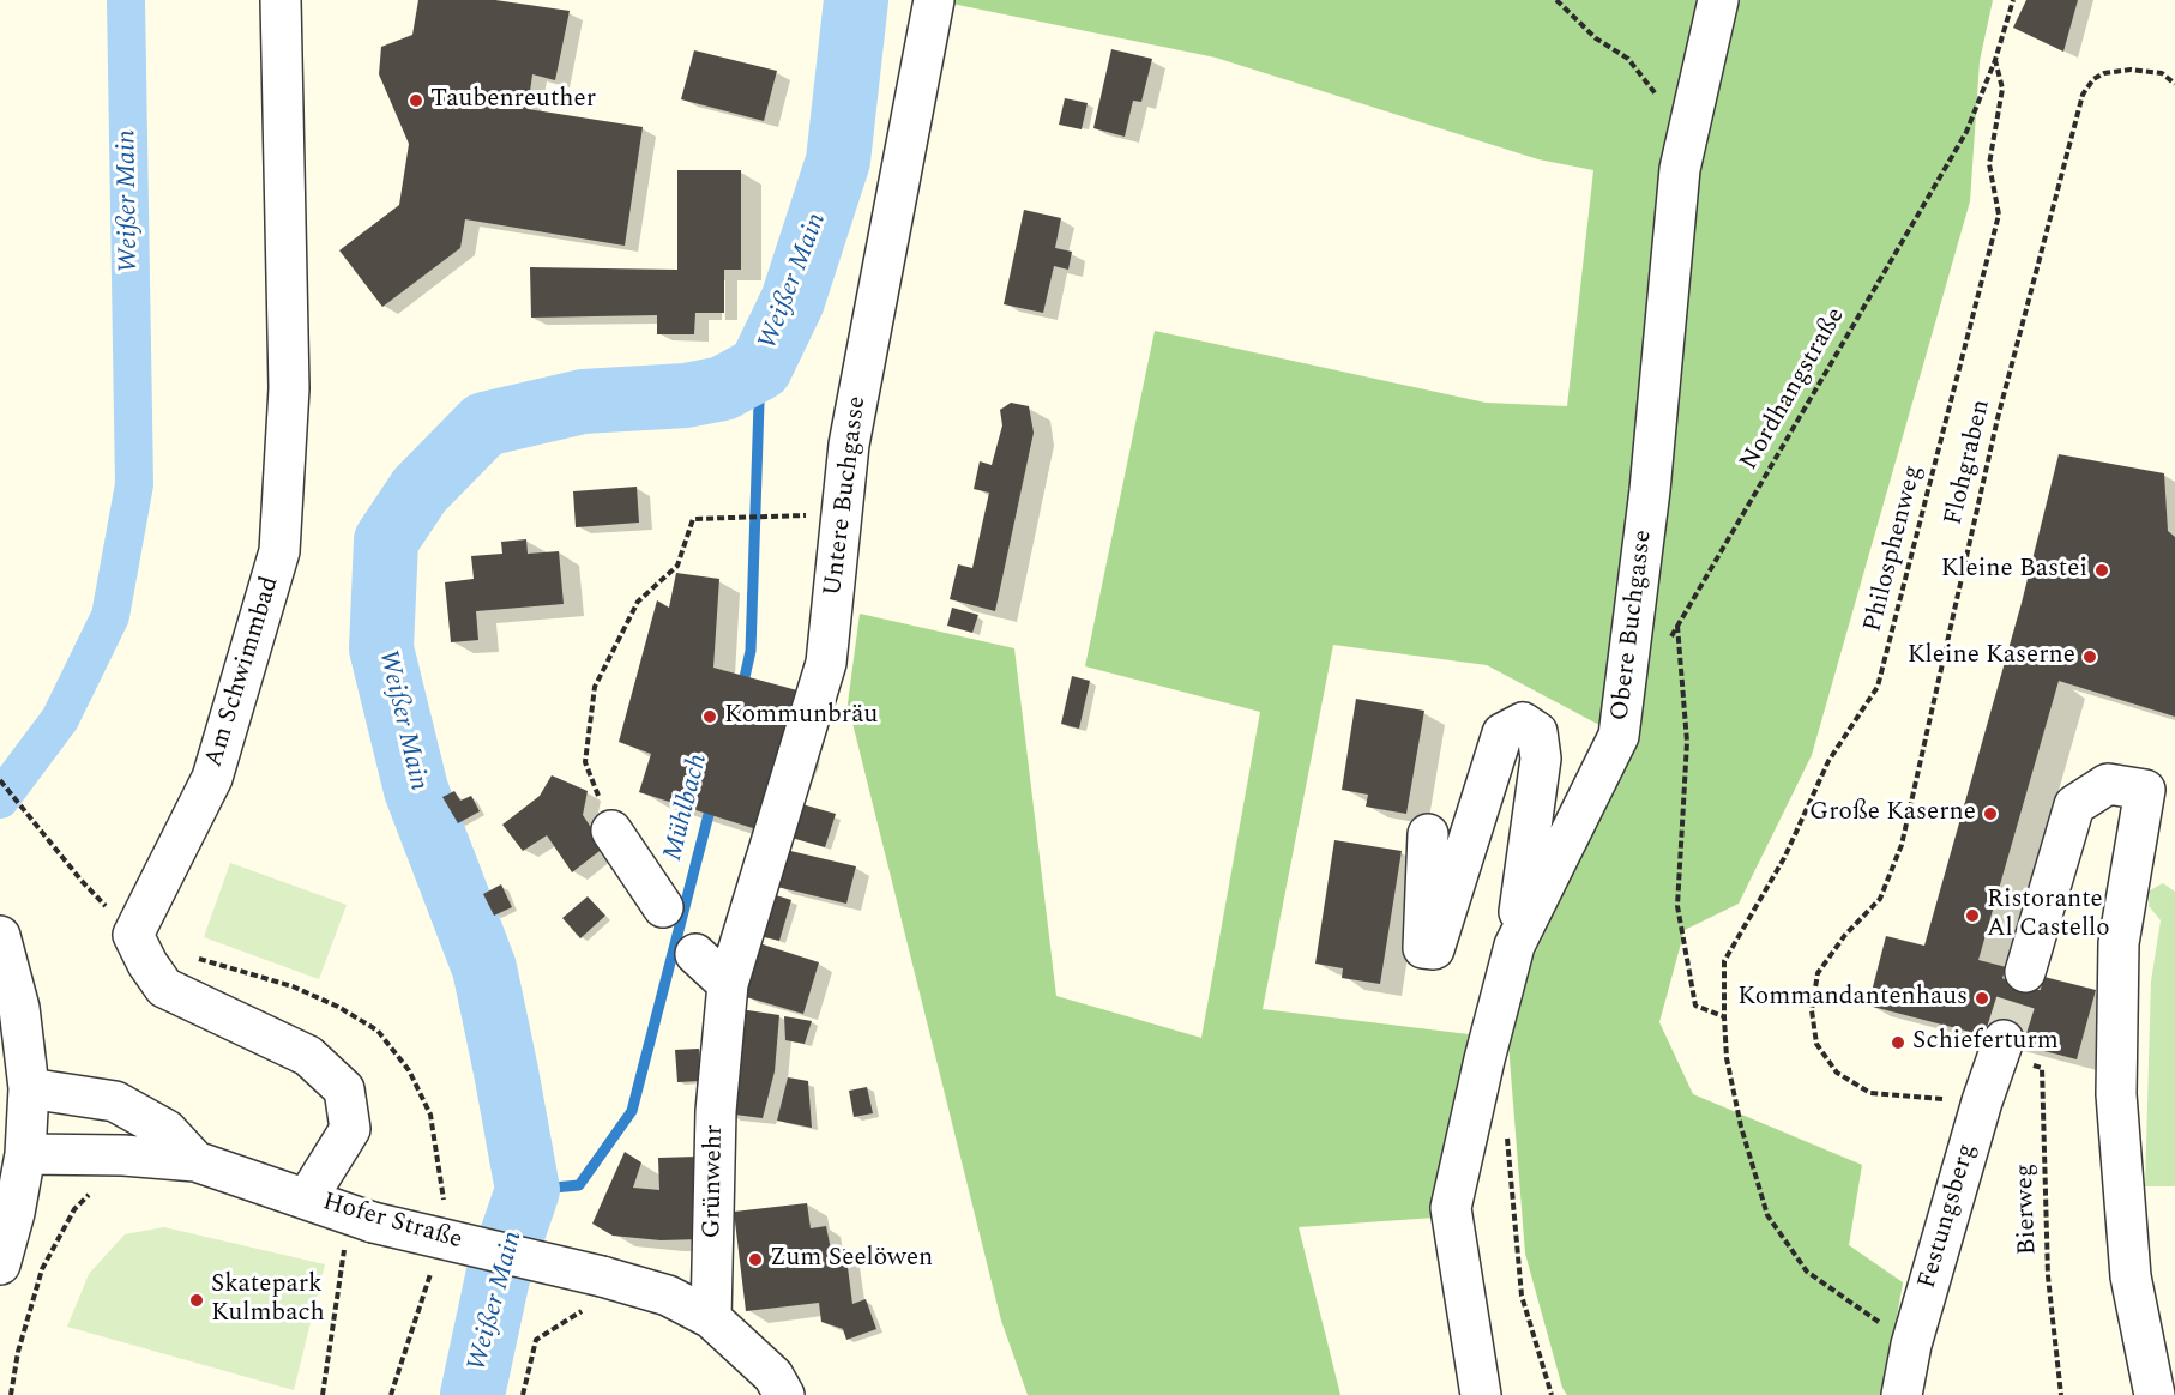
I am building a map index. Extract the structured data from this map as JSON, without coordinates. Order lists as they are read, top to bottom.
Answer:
{
  "streets": {
    "street": [
      "Untere Buchgasse",
      "Obere Buchgasse",
      "Am Schwimmbad",
      "Grünwehr",
      "Festungsberg",
      "Hofer Straße"
    ],
    "path": [
      "Nordhangstraße",
      "Flohgraben",
      "Philosphenweg",
      "Bierweg"
    ]
  },
  "crossings": [
    ["Nordhangstraße", "Philosphenweg"],
    ["Flohgraben", "Festungsberg"],
    ["Untere Buchgasse", "Grünwehr"],
    ["Philosphenweg", "Festungsberg"],
    ["Am Schwimmbad", "Hofer Straße"],
    ["Grünwehr", "Hofer Straße"],
    ["Bierweg", "Festungsberg"]
  ],
  "water": ["Weißer Main", "Mühlbach"],
  "places": [
    "Taubenreuther",
    "Kleine Bastei",
    "Kleine Kaserne",
    "Kommunbräu",
    "Große Kaserne",
    "Ristorante Al Castello",
    "Kommandantenhaus",
    "Schieferturm",
    "Zum Seelöwen",
    "Skatepark Kulmbach"
  ]
}
